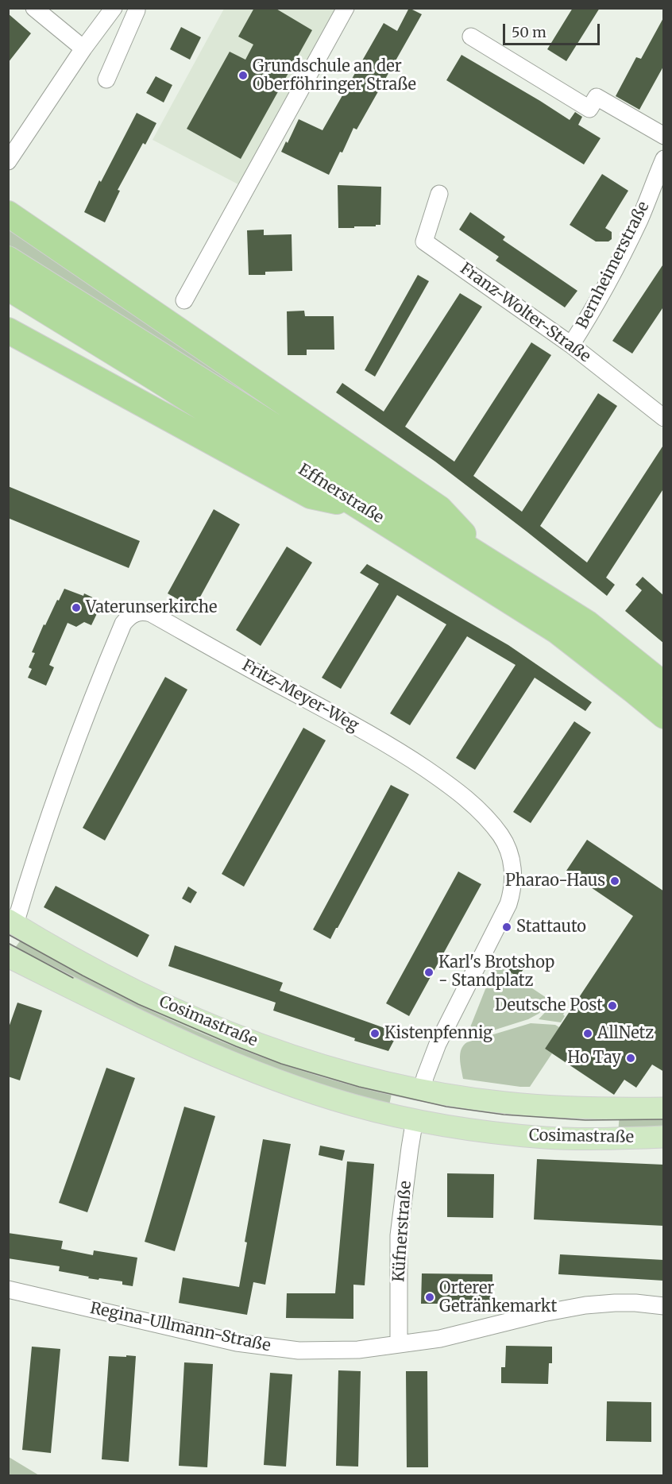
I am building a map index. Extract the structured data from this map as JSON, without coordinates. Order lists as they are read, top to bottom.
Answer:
{
  "streets": {
    "highway": ["Effnerstraße"],
    "main road": ["Cosimastraße"],
    "street": [
      "Bernheimerstraße",
      "Franz-Wolter-Straße",
      "Fritz-Meyer-Weg",
      "Küfnerstraße",
      "Regina-Ullmann-Straße"
    ]
  },
  "crossings": [
    ["Bernheimerstraße", "Franz-Wolter-Straße"],
    ["Fritz-Meyer-Weg", "Cosimastraße"],
    ["Cosimastraße", "Küfnerstraße"],
    ["Küfnerstraße", "Regina-Ullmann-Straße"]
  ],
  "places": [
    "Grundschule an der Oberföhringer Straße",
    "Vaterunserkirche",
    "Pharao-Haus",
    "Stattauto",
    "Karl's Brotshop - Standplatz",
    "Deutsche Post",
    "Kistenpfennig",
    "AllNetz",
    "Ho Tay",
    "Orterer Getränkemarkt"
  ],
  "scale_bar": "50 m"
}
